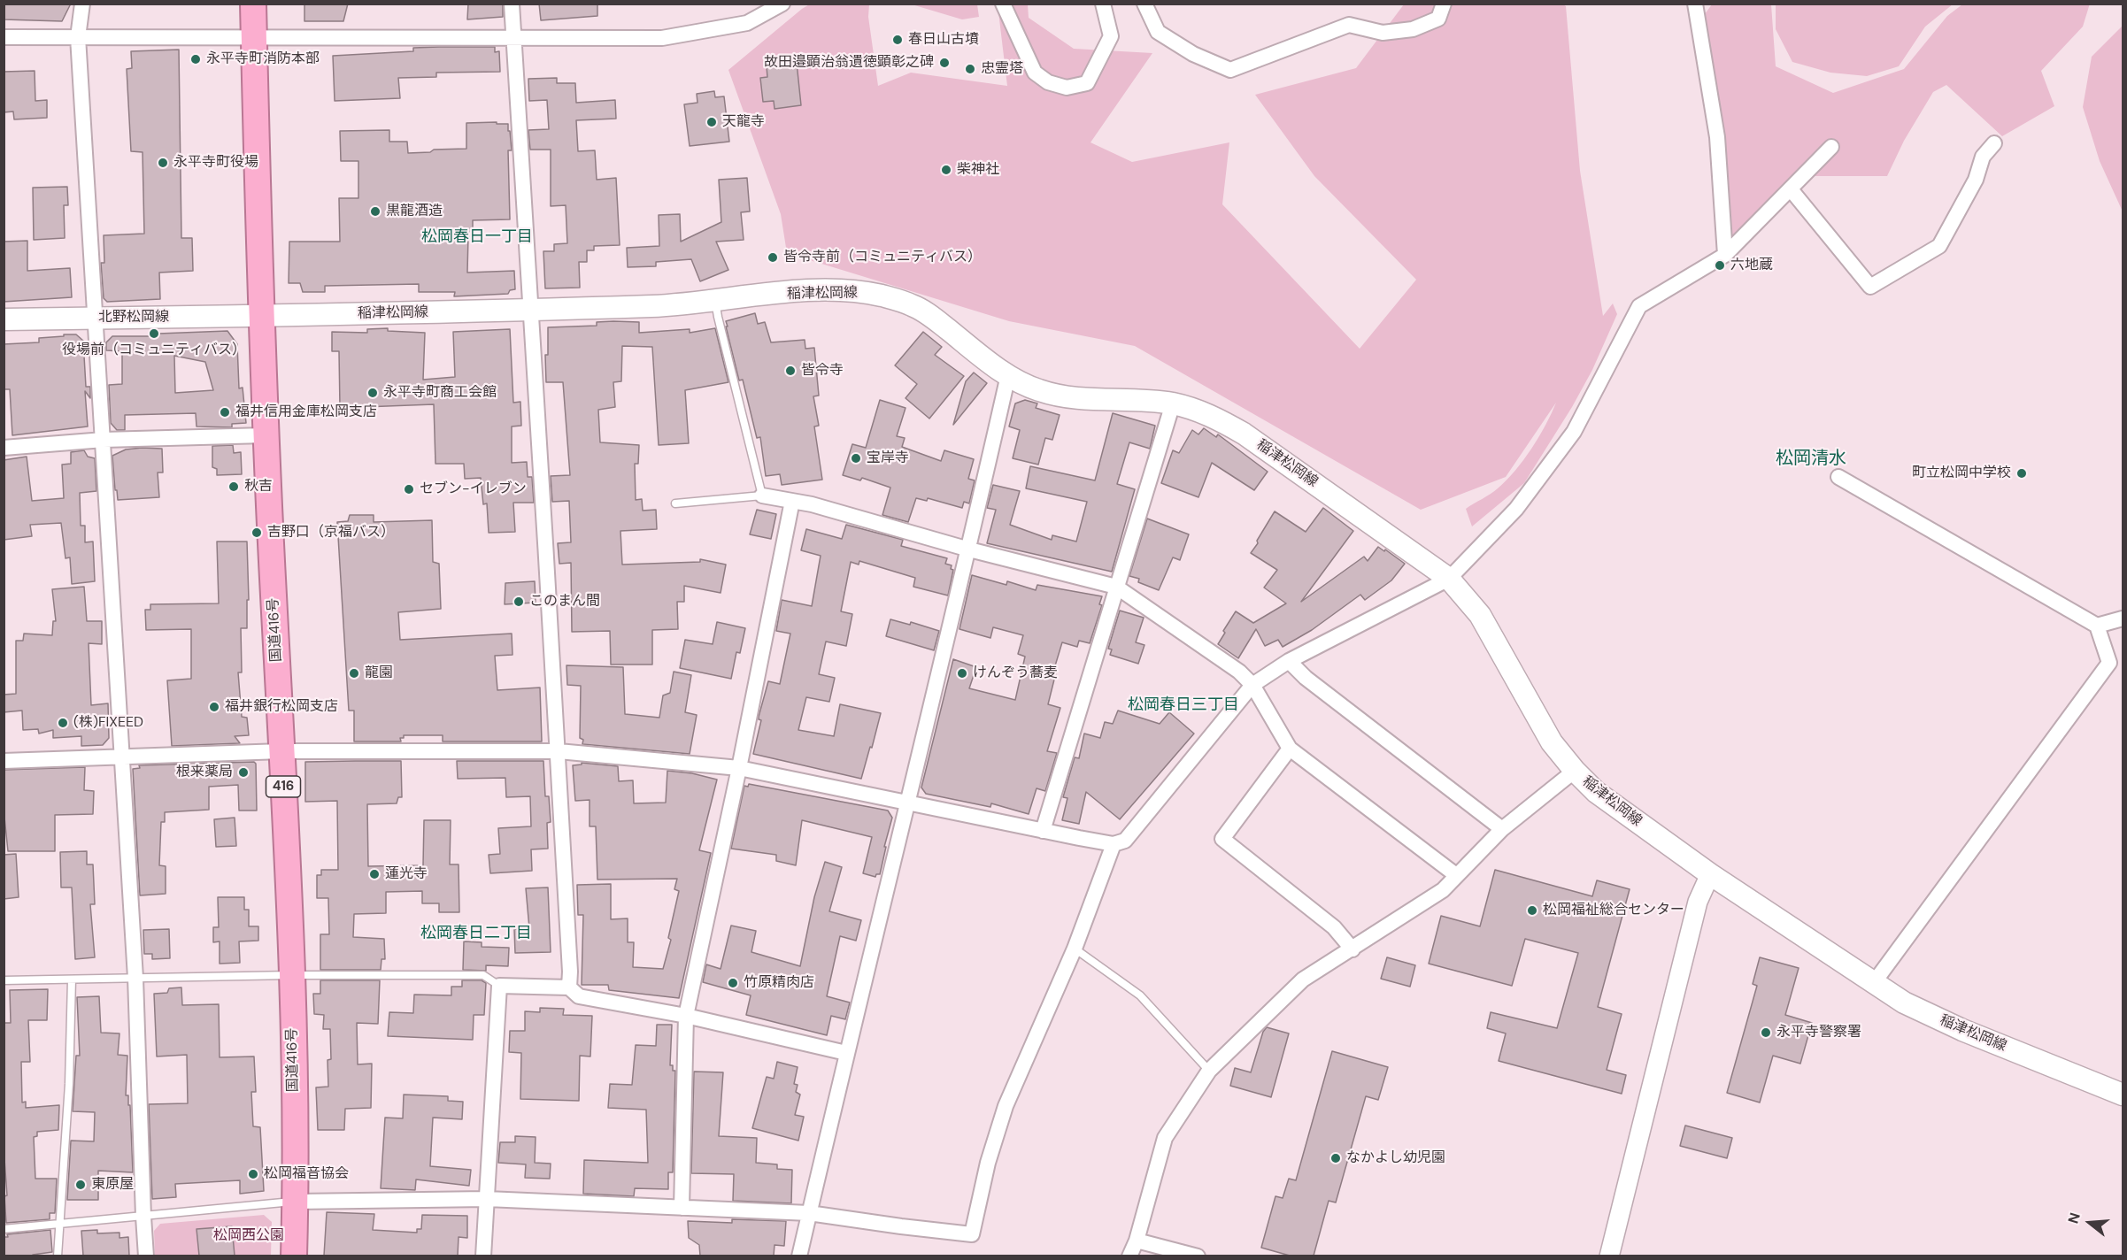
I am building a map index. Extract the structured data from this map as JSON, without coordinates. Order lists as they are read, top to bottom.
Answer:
{
  "streets": {
    "highway": ["国道416号", "416"],
    "main road": ["稲津松岡線", "北野松岡線"]
  },
  "crossings": [
    ["稲津松岡線", "北野松岡線"],
    ["稲津松岡線", "国道416号"],
    ["北野松岡線", "国道416号"]
  ],
  "districts": [
    "松岡春日一丁目",
    "松岡清水",
    "松岡春日三丁目",
    "松岡春日二丁目"
  ],
  "parks": ["松岡西公園"],
  "places": [
    "春日山古墳",
    "永平寺町消防本部",
    "故田邉顕治翁遺徳顕彰之碑",
    "忠霊塔",
    "天龍寺",
    "永平寺町役場",
    "柴神社",
    "黒龍酒造",
    "皆令寺前（コミュニティバス）",
    "六地蔵",
    "役場前（コミュニティバス）",
    "皆令寺",
    "永平寺町商工会館",
    "福井信用金庫松岡支店",
    "宝岸寺",
    "町立松岡中学校",
    "秋吉",
    "セブン-イレブン",
    "吉野口（京福バス）",
    "このまん間",
    "龍園",
    "けんぞう蕎麦",
    "福井銀行松岡支店",
    "(株)FIXEED",
    "根来薬局",
    "蓮光寺",
    "松岡福祉総合センター",
    "竹原精肉店",
    "永平寺警察署",
    "なかよし幼児園",
    "松岡福音協会",
    "東原屋"
  ],
  "north": "left"
}
